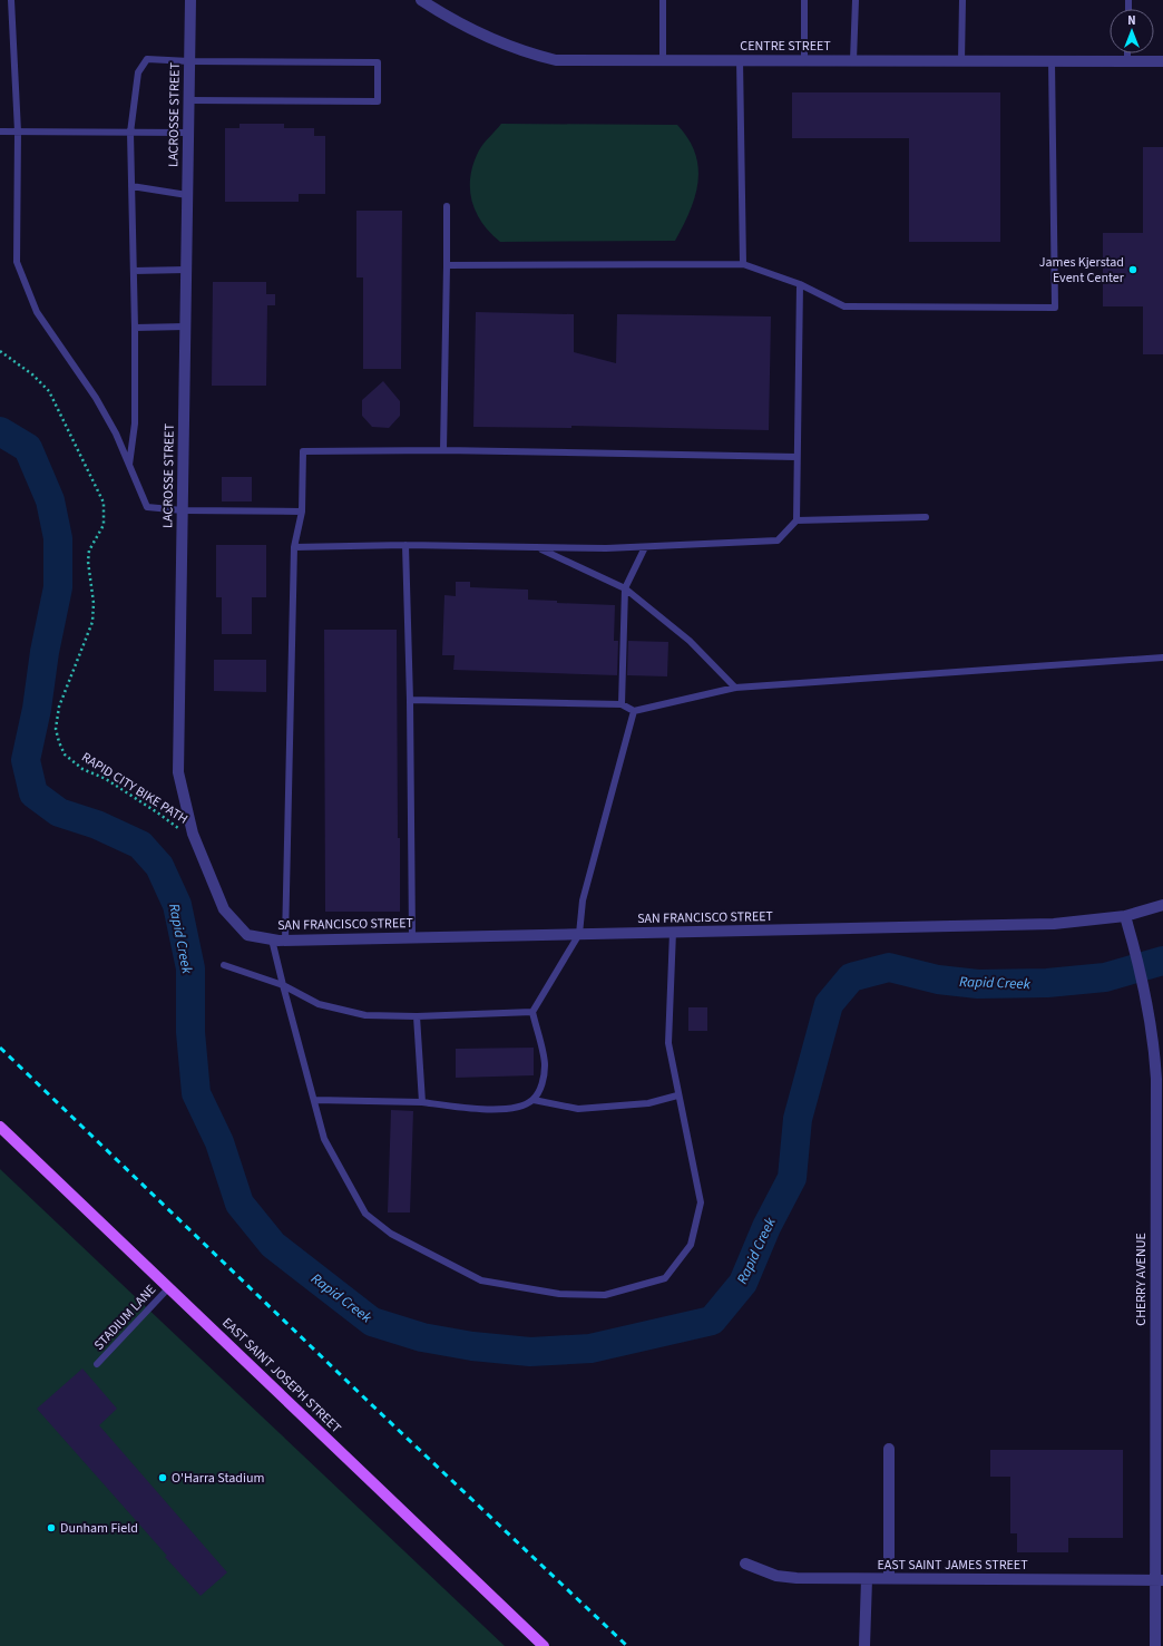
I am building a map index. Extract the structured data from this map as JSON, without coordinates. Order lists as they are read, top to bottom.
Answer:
{
  "streets": {
    "main road": ["EAST SAINT JOSEPH STREET"],
    "street": [
      "CENTRE STREET",
      "LACROSSE STREET",
      "SAN FRANCISCO STREET",
      "CHERRY AVENUE",
      "EAST SAINT JAMES STREET"
    ],
    "lane": ["STADIUM LANE"],
    "path": ["RAPID CITY BIKE PATH"]
  },
  "crossings": [
    ["LACROSSE STREET", "RAPID CITY BIKE PATH"],
    ["LACROSSE STREET", "SAN FRANCISCO STREET"],
    ["SAN FRANCISCO STREET", "CHERRY AVENUE"],
    ["CHERRY AVENUE", "EAST SAINT JAMES STREET"],
    ["STADIUM LANE", "EAST SAINT JOSEPH STREET"]
  ],
  "water": ["Rapid Creek"],
  "places": ["James Kjerstad Event Center", "O'Harra Stadium", "Dunham Field"],
  "north": "top"
}
